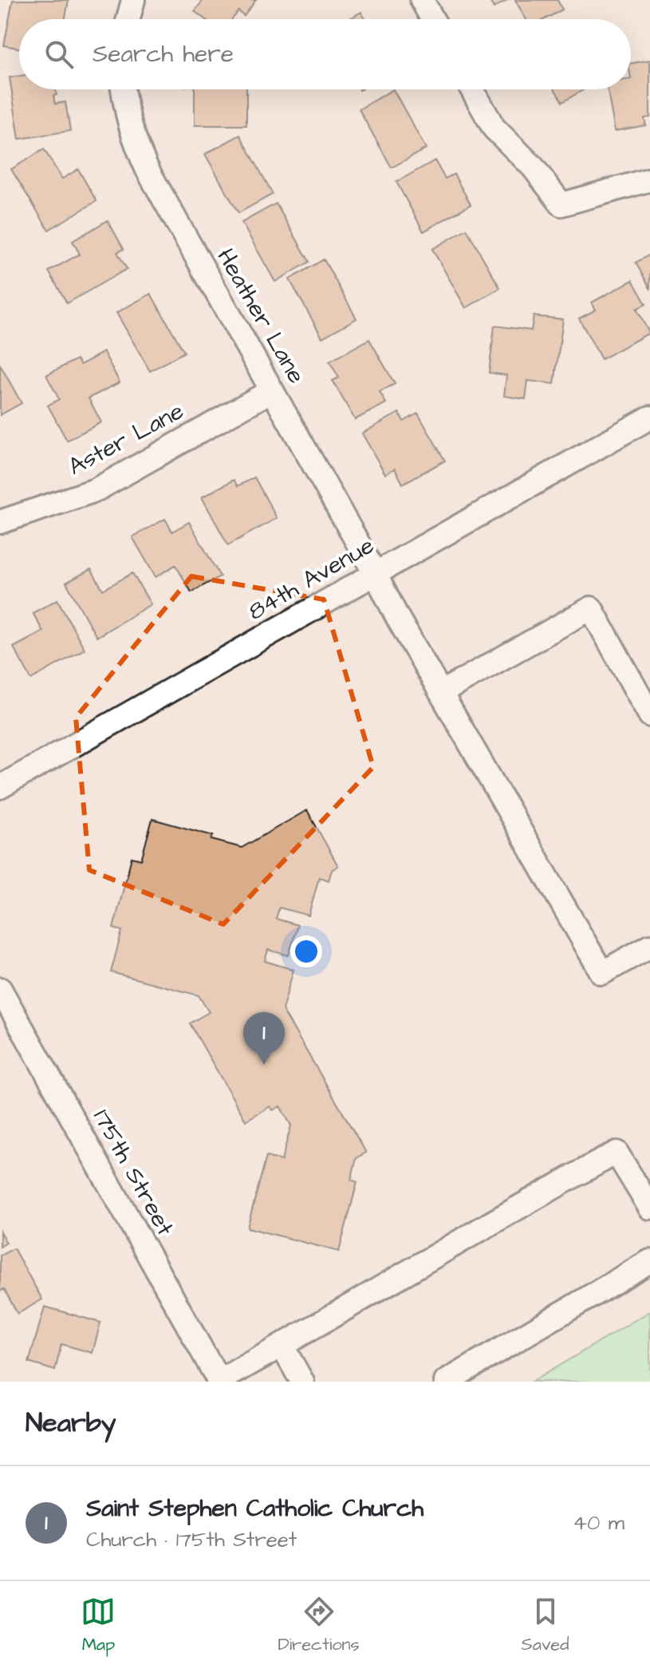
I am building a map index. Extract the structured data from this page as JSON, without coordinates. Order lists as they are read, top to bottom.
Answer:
{
  "streets": {
    "street": [
      "Heather Lane",
      "Aster Lane",
      "84th Avenue",
      "175th Street"
    ]
  },
  "crossings": [
    ["Heather Lane", "Aster Lane"],
    ["Heather Lane", "84th Avenue"]
  ],
  "page": {
    "search": "Search here",
    "pins": "1",
    "heading": "Nearby",
    "list": [
      {
        "mark": "1",
        "name": "Saint Stephen Catholic Church",
        "note": "Church · 175th Street",
        "value": "40 m"
      }
    ],
    "nav": ["Map", "Directions", "Saved"]
  }
}
